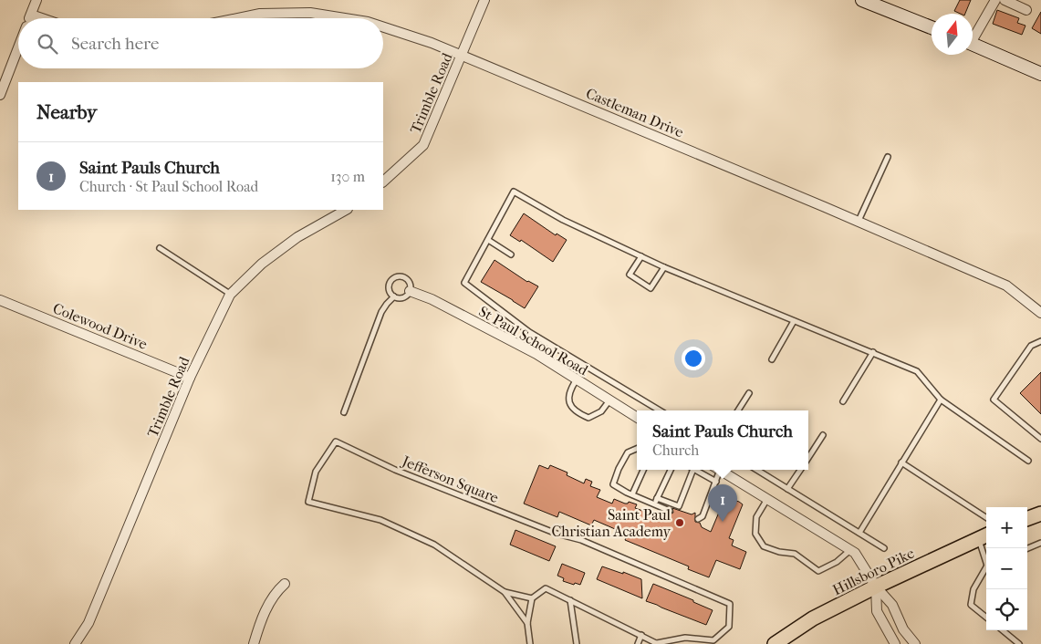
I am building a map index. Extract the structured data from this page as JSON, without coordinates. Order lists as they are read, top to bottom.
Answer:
{
  "streets": {
    "main road": ["Hillsboro Pike"],
    "street": [
      "Trimble Road",
      "Castleman Drive",
      "Colewood Drive",
      "St Paul School Road"
    ],
    "lane": ["Jefferson Square"]
  },
  "crossings": [
    ["Trimble Road", "Castleman Drive"],
    ["Trimble Road", "Colewood Drive"]
  ],
  "places": ["Saint Paul Christian Academy"],
  "north": "top",
  "page": {
    "search": "Search here",
    "heading": "Nearby",
    "list": [
      {
        "mark": "1",
        "name": "Saint Pauls Church",
        "note": "Church · St Paul School Road",
        "value": "130 m"
      }
    ],
    "popup": ["Saint Pauls Church", "Church"],
    "pins": "1",
    "map_buttons": ["+", "−"]
  }
}
